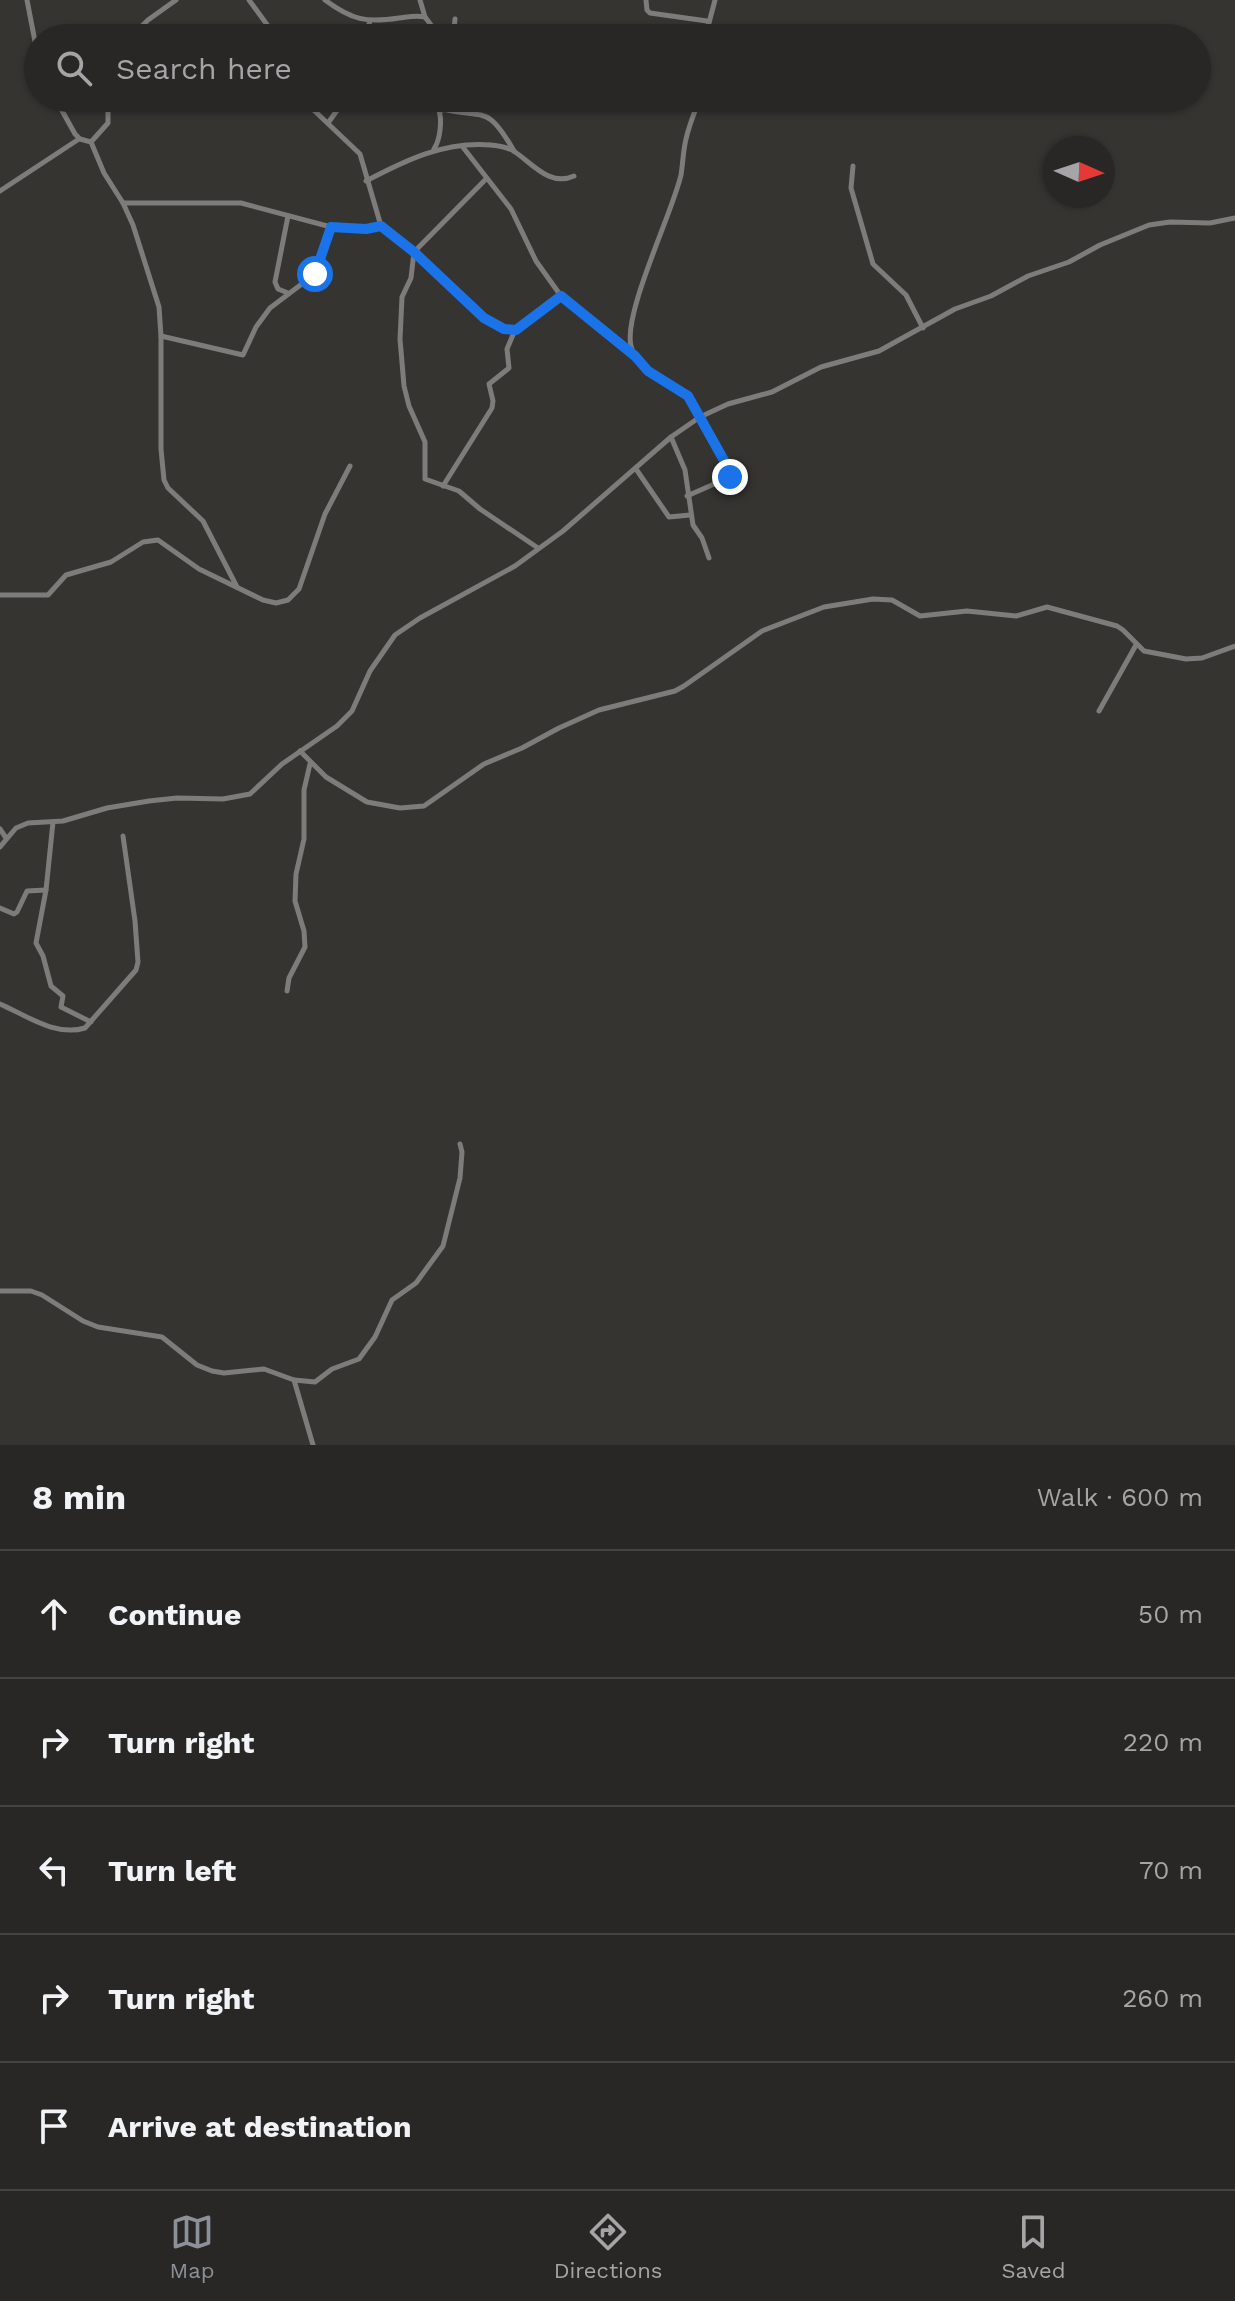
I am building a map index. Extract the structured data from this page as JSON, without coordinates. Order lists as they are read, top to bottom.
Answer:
{
  "north": "right",
  "page": {
    "search": "Search here",
    "heading": ["8 min", "Walk · 600 m"],
    "list": [
      ["Continue", "50 m"],
      ["Turn right", "220 m"],
      ["Turn left", "70 m"],
      ["Turn right", "260 m"],
      "Arrive at destination"
    ],
    "nav": ["Map", "Directions", "Saved"]
  }
}
